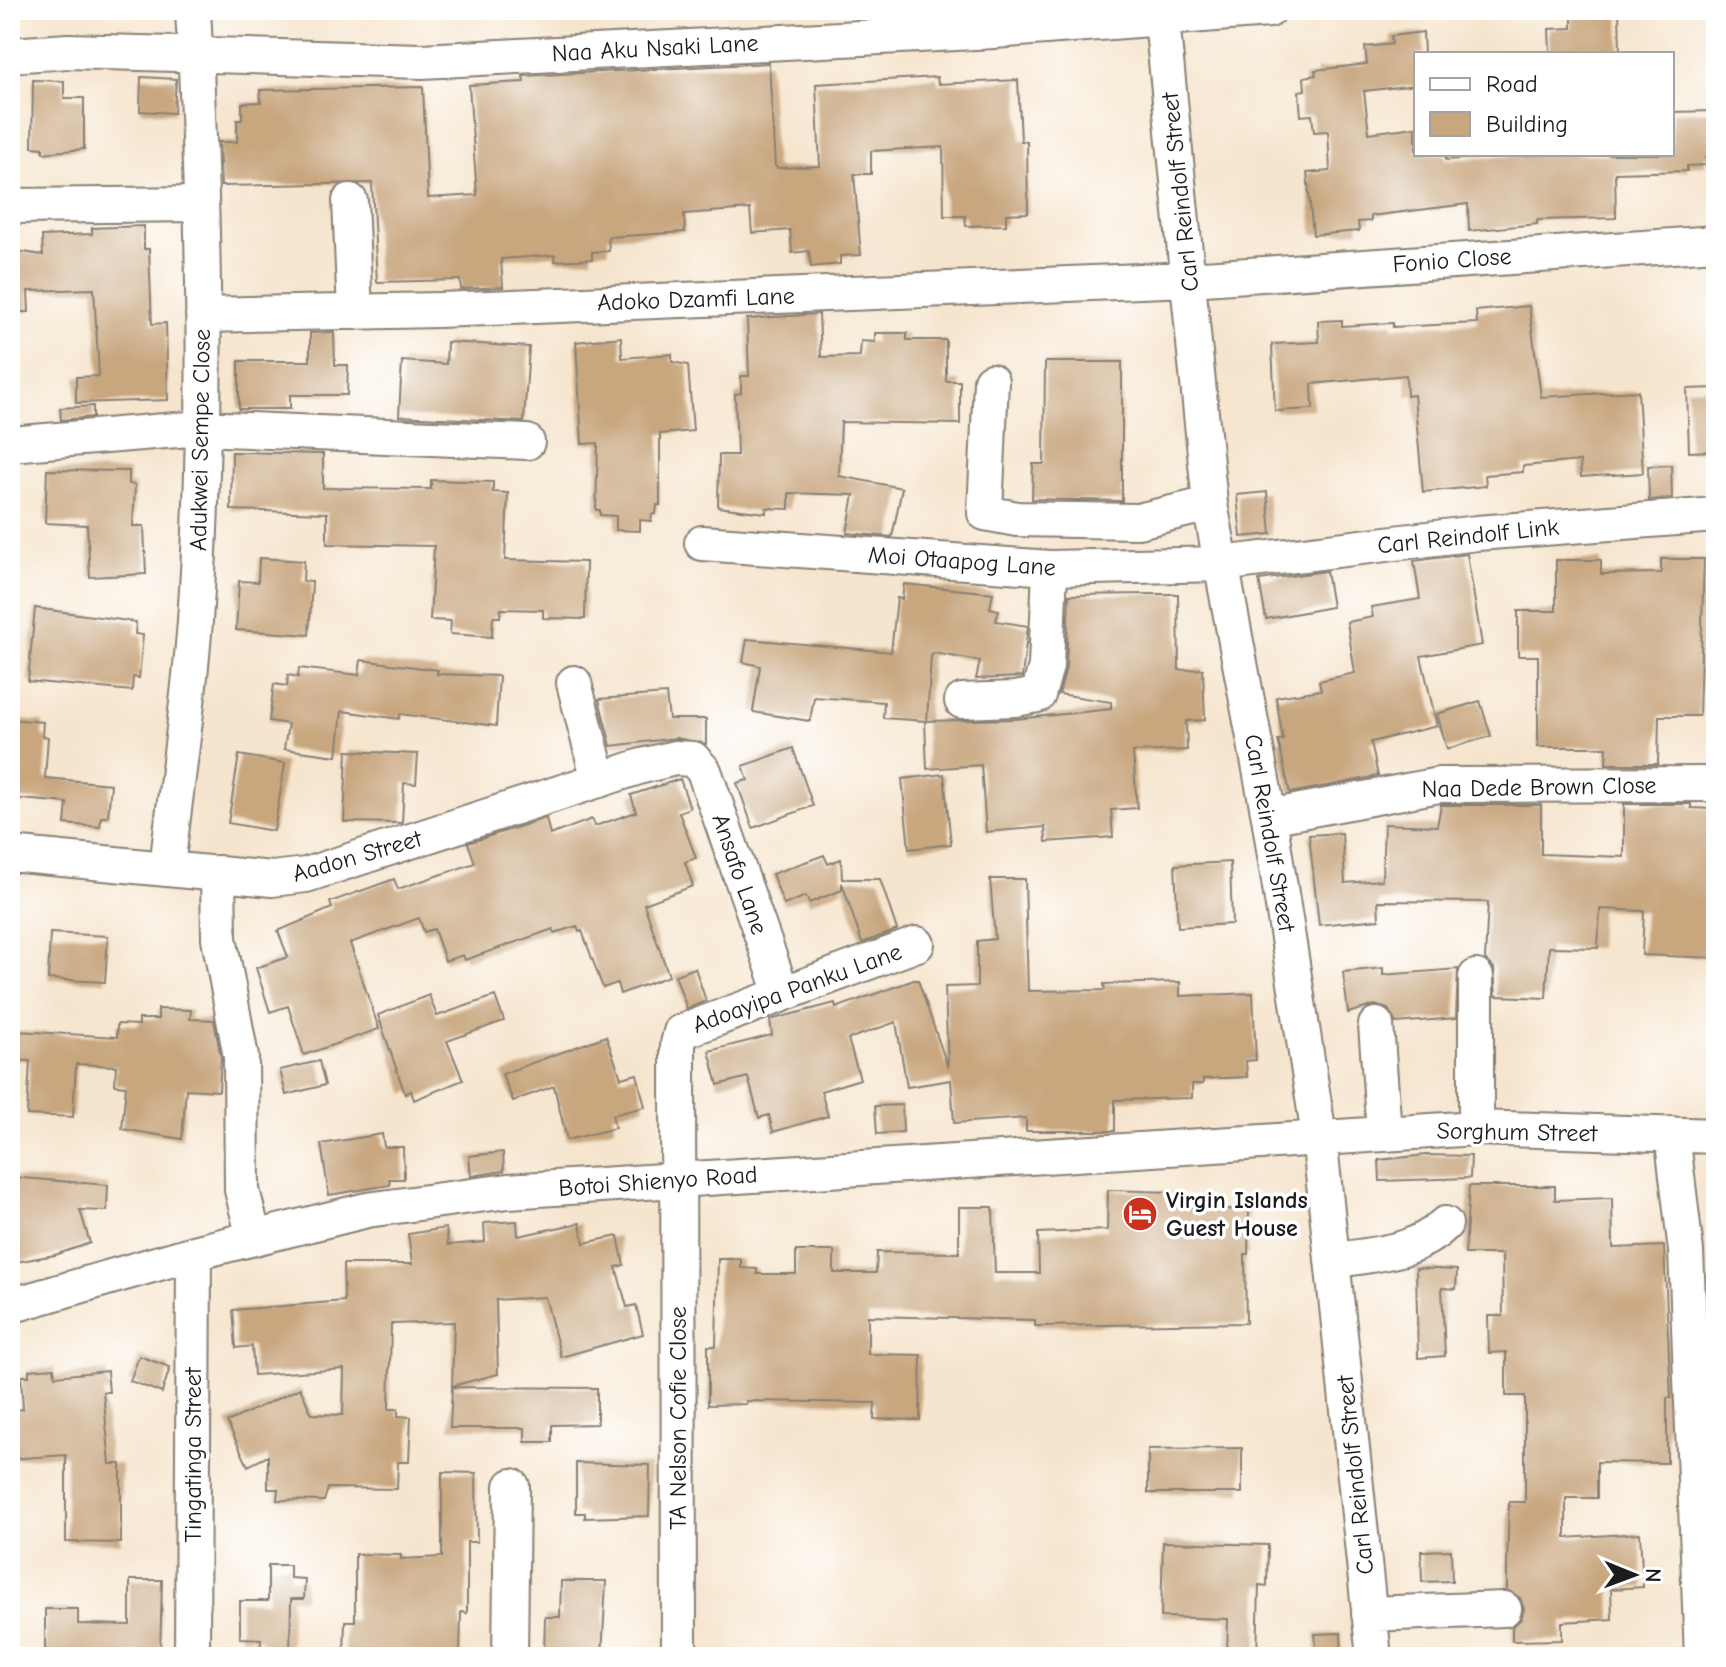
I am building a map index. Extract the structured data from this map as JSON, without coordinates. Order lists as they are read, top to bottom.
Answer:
{
  "streets": {
    "street": [
      "Naa Aku Nsaki Lane",
      "Carl Reindolf Street",
      "Fonio Close",
      "Adoko Dzamfi Lane",
      "Adukwei Sempe Close",
      "Carl Reindolf Link",
      "Moi Otaapog Lane",
      "Naa Dede Brown Close",
      "Aadon Street",
      "Ansafo Lane",
      "Adoayipa Panku Lane",
      "Sorghum Street",
      "Botoi Shienyo Road",
      "TA Nelson Cofie Close",
      "Tingatinga Street"
    ]
  },
  "crossings": [
    ["Naa Aku Nsaki Lane", "Carl Reindolf Street"],
    ["Naa Aku Nsaki Lane", "Adukwei Sempe Close"],
    ["Carl Reindolf Street", "Fonio Close"],
    ["Carl Reindolf Street", "Adoko Dzamfi Lane"],
    ["Carl Reindolf Street", "Carl Reindolf Link"],
    ["Carl Reindolf Street", "Moi Otaapog Lane"],
    ["Carl Reindolf Street", "Naa Dede Brown Close"],
    ["Carl Reindolf Street", "Sorghum Street"],
    ["Carl Reindolf Street", "Botoi Shienyo Road"],
    ["Fonio Close", "Adoko Dzamfi Lane"],
    ["Adoko Dzamfi Lane", "Adukwei Sempe Close"],
    ["Adukwei Sempe Close", "Aadon Street"],
    ["Carl Reindolf Link", "Moi Otaapog Lane"],
    ["Aadon Street", "Ansafo Lane"],
    ["Ansafo Lane", "Adoayipa Panku Lane"],
    ["Adoayipa Panku Lane", "Botoi Shienyo Road"],
    ["Adoayipa Panku Lane", "TA Nelson Cofie Close"],
    ["Sorghum Street", "Botoi Shienyo Road"],
    ["Botoi Shienyo Road", "TA Nelson Cofie Close"],
    ["Botoi Shienyo Road", "Tingatinga Street"]
  ],
  "places": {
    "hotel": ["Virgin Islands Guest House"]
  },
  "legend": ["Road", "Building"],
  "north": "right"
}
